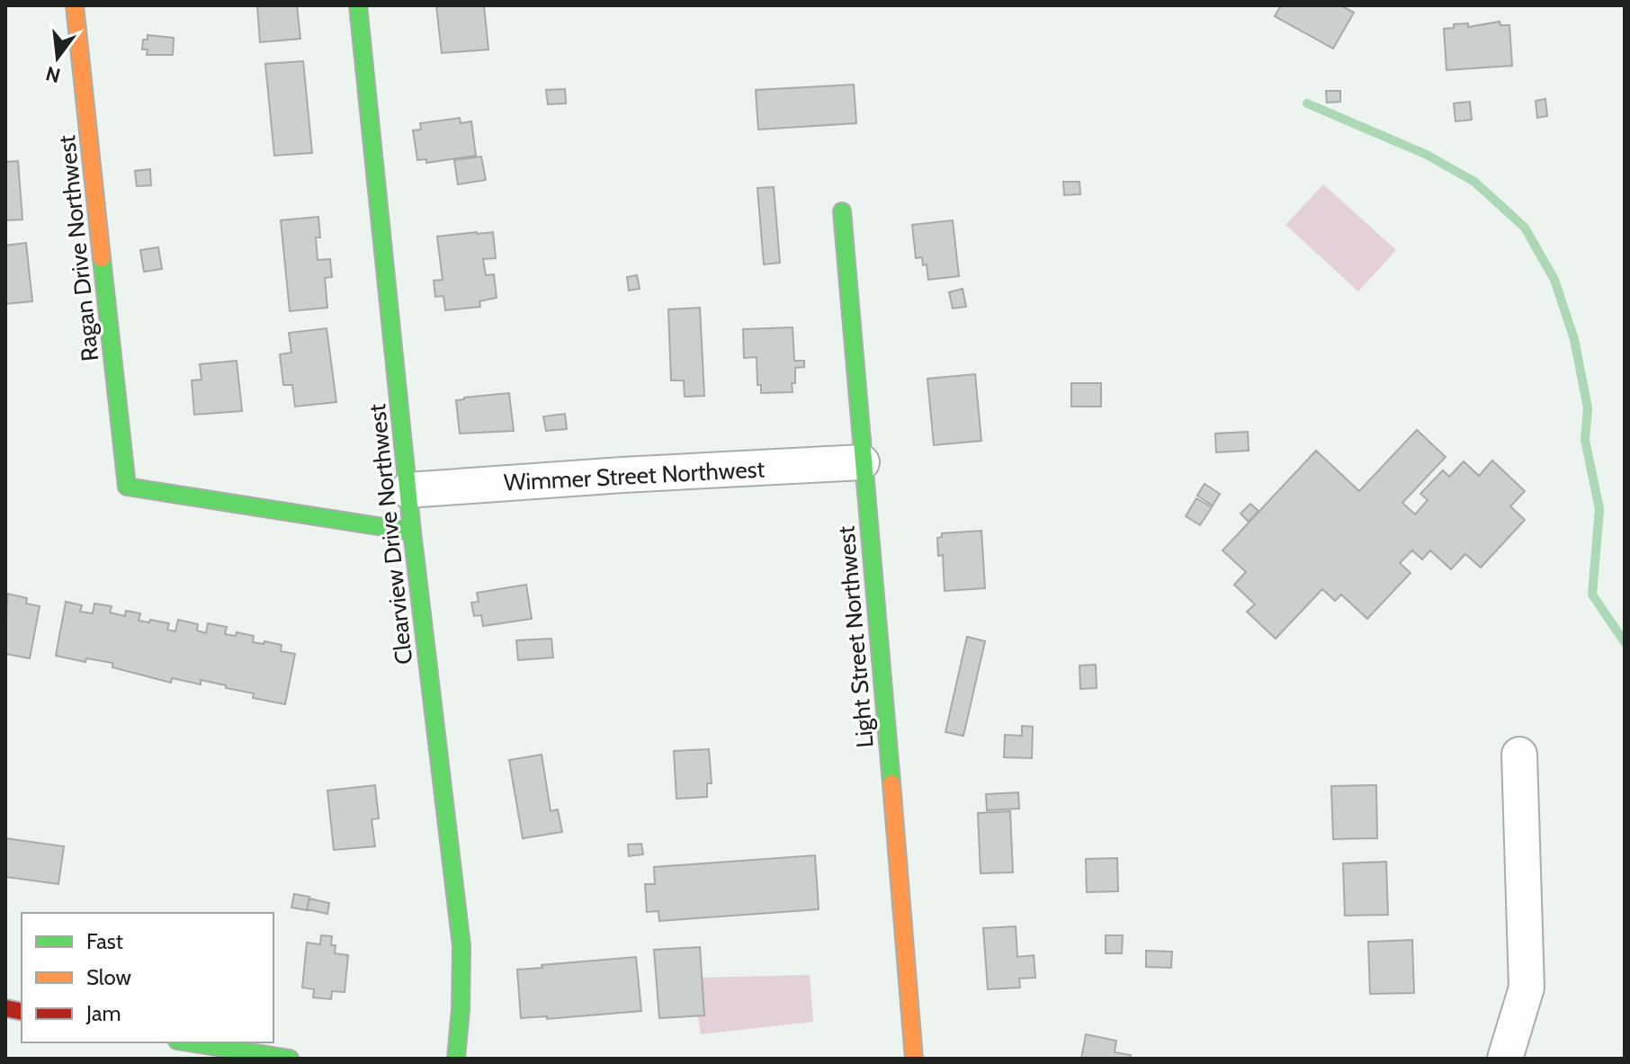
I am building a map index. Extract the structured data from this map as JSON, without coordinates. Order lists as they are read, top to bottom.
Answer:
{
  "streets": {
    "street": [
      "Ragan Drive Northwest",
      "Wimmer Street Northwest",
      "Clearview Drive Northwest",
      "Light Street Northwest"
    ]
  },
  "crossings": [
    ["Ragan Drive Northwest", "Clearview Drive Northwest"],
    ["Wimmer Street Northwest", "Clearview Drive Northwest"],
    ["Wimmer Street Northwest", "Light Street Northwest"]
  ],
  "legend": ["Fast", "Slow", "Jam"],
  "north": "bottom"
}
